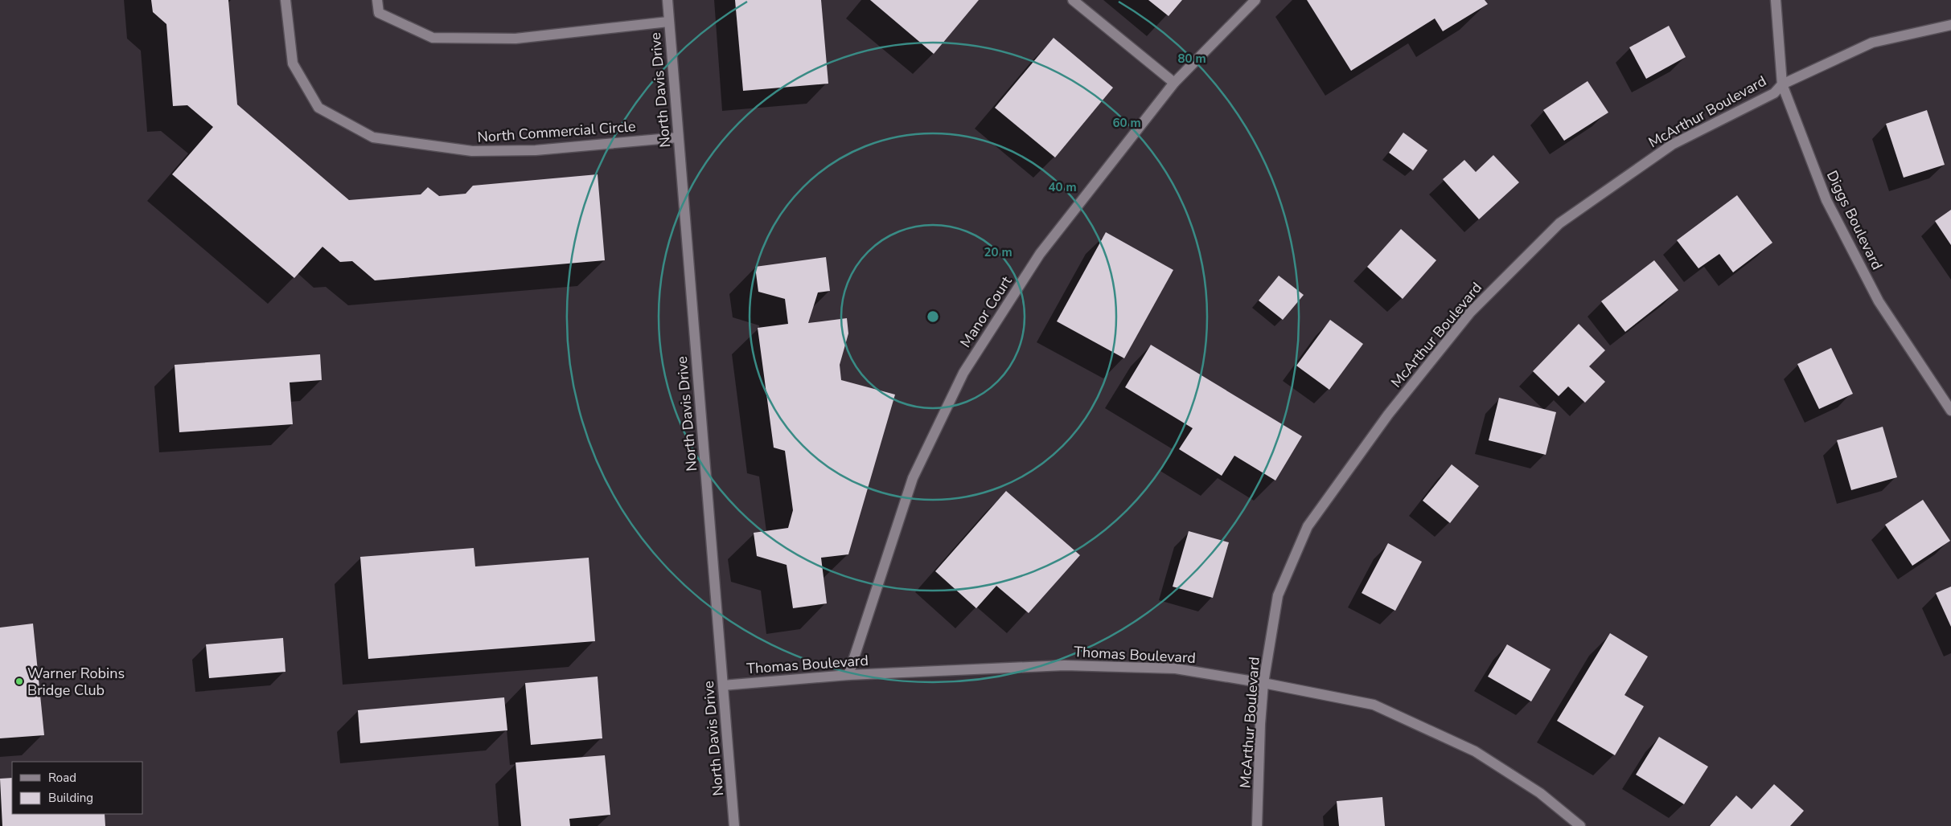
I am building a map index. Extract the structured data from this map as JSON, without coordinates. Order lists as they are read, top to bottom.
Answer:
{
  "streets": {
    "street": [
      "North Davis Drive",
      "McArthur Boulevard",
      "North Commercial Circle",
      "Diggs Boulevard",
      "Manor Court",
      "Thomas Boulevard"
    ]
  },
  "crossings": [
    ["North Davis Drive", "North Commercial Circle"],
    ["North Davis Drive", "Thomas Boulevard"],
    ["McArthur Boulevard", "Diggs Boulevard"],
    ["McArthur Boulevard", "Thomas Boulevard"],
    ["Manor Court", "Thomas Boulevard"]
  ],
  "places": ["Warner Robins Bridge Club"],
  "legend": ["Road", "Building"],
  "rings": [
    "80 m",
    "60 m",
    "40 m",
    "20 m"
  ]
}
